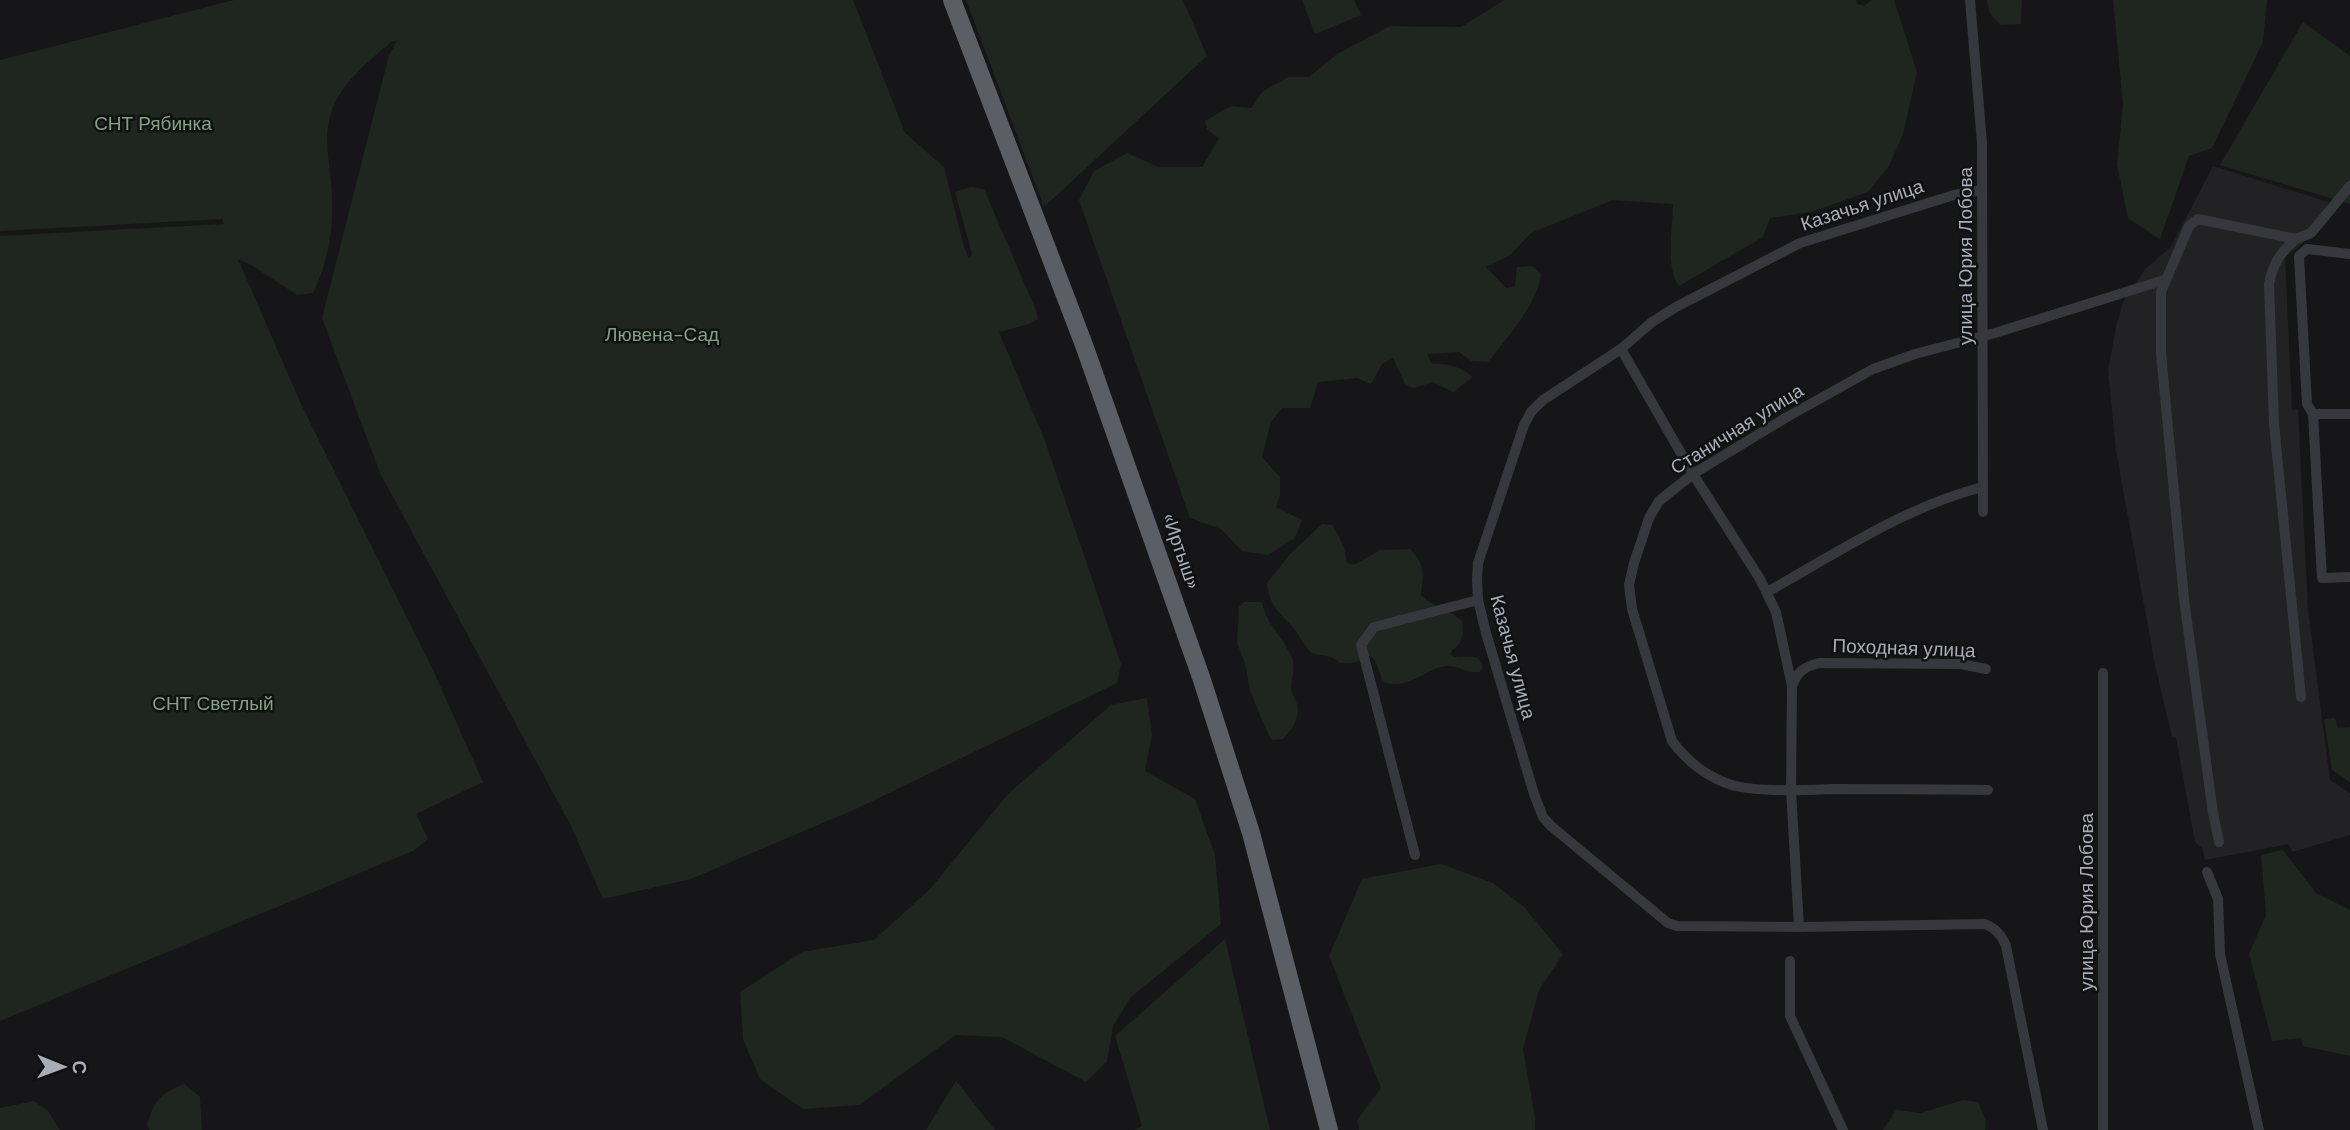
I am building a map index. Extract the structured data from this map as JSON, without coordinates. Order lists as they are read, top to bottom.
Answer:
{
  "streets": {
    "highway": ["«Иртыш»"],
    "street": [
      "Казачья улица",
      "улица Юрия Лобова",
      "Станичная улица",
      "Походная улица"
    ]
  },
  "crossings": [
    ["Казачья улица", "улица Юрия Лобова"],
    ["улица Юрия Лобова", "Станичная улица"]
  ],
  "parks": ["СНТ Рябинка", "Лювена-Сад", "СНТ Светлый"],
  "north": "right"
}
